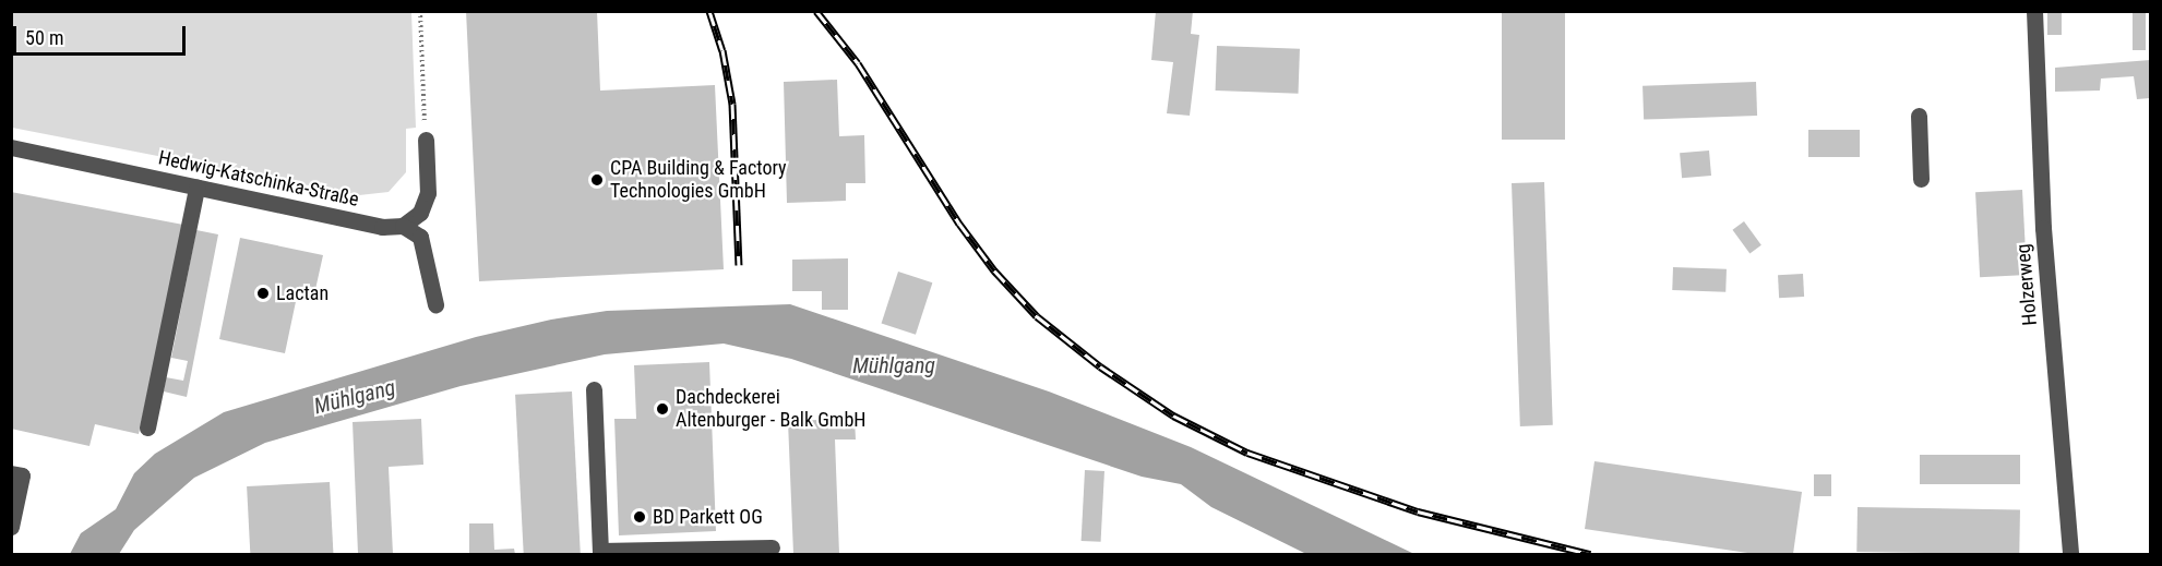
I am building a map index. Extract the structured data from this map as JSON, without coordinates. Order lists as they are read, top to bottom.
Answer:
{
  "streets": {
    "street": ["Hedwig-Katschinka-Straße", "Holzerweg"]
  },
  "water": ["Mühlgang"],
  "places": [
    "CPA Building & Factory Technologies GmbH",
    "Lactan",
    "Dachdeckerei Altenburger - Balk GmbH",
    "BD Parkett OG"
  ],
  "scale_bar": "50 m"
}
